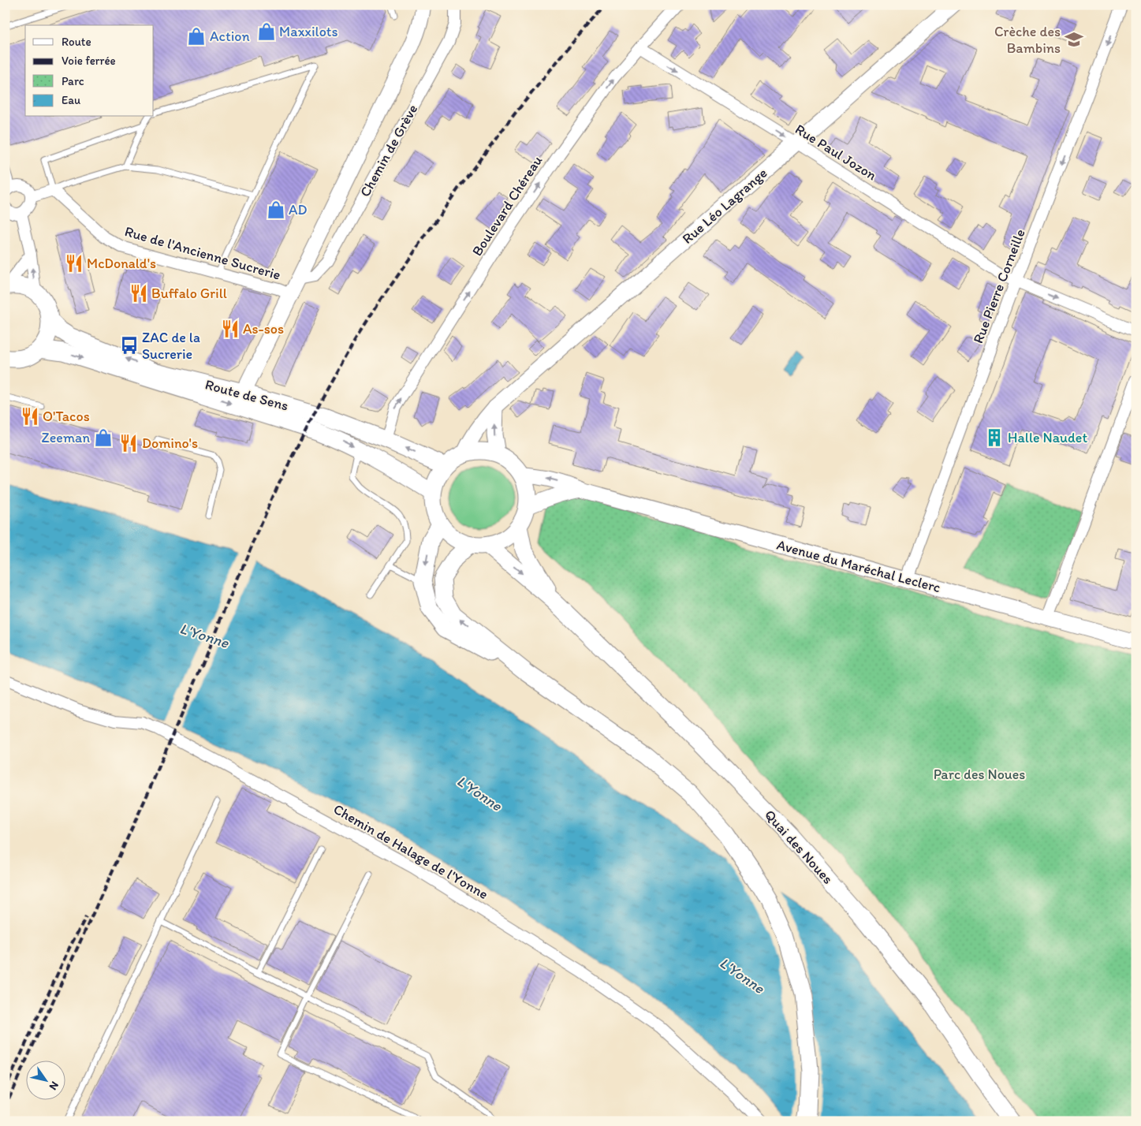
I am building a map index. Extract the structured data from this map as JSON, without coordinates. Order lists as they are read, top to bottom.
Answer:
{
  "streets": {
    "main road": [
      "Chemin de Grève",
      "Rue Léo Lagrange",
      "Route de Sens",
      "Avenue du Maréchal Leclerc",
      "Quai des Noues"
    ],
    "street": [
      "Rue Paul Jozon",
      "Boulevard Chéreau",
      "Rue de l'Ancienne Sucrerie",
      "Rue Pierre Corneille",
      "Chemin de Halage de l'Yonne"
    ]
  },
  "crossings": [
    ["Chemin de Grève", "Rue de l'Ancienne Sucrerie"],
    ["Chemin de Grève", "Route de Sens"],
    ["Rue Paul Jozon", "Boulevard Chéreau"],
    ["Rue Paul Jozon", "Rue Léo Lagrange"],
    ["Rue Paul Jozon", "Rue Pierre Corneille"],
    ["Boulevard Chéreau", "Route de Sens"],
    ["Rue Léo Lagrange", "Route de Sens"],
    ["Rue Léo Lagrange", "Avenue du Maréchal Leclerc"],
    ["Rue Pierre Corneille", "Avenue du Maréchal Leclerc"],
    ["Route de Sens", "Avenue du Maréchal Leclerc"]
  ],
  "one_way": ["Rue Paul Jozon", "Boulevard Chéreau", "Rue Pierre Corneille"],
  "water": ["L'Yonne"],
  "parks": ["Parc des Noues"],
  "places": {
    "shop": [
      "Maxxilots",
      "Action",
      "AD",
      "Zeeman"
    ],
    "school or university": ["Crèche des Bambins"],
    "restaurant": [
      "McDonald's",
      "Buffalo Grill",
      "As-sos",
      "O'Tacos",
      "Domino's"
    ],
    "bus stop": ["ZAC de la Sucrerie"],
    "building": ["Halle Naudet"]
  },
  "legend": [
    "Route",
    "Voie ferrée",
    "Parc",
    "Eau"
  ],
  "north": "bottom right"
}
